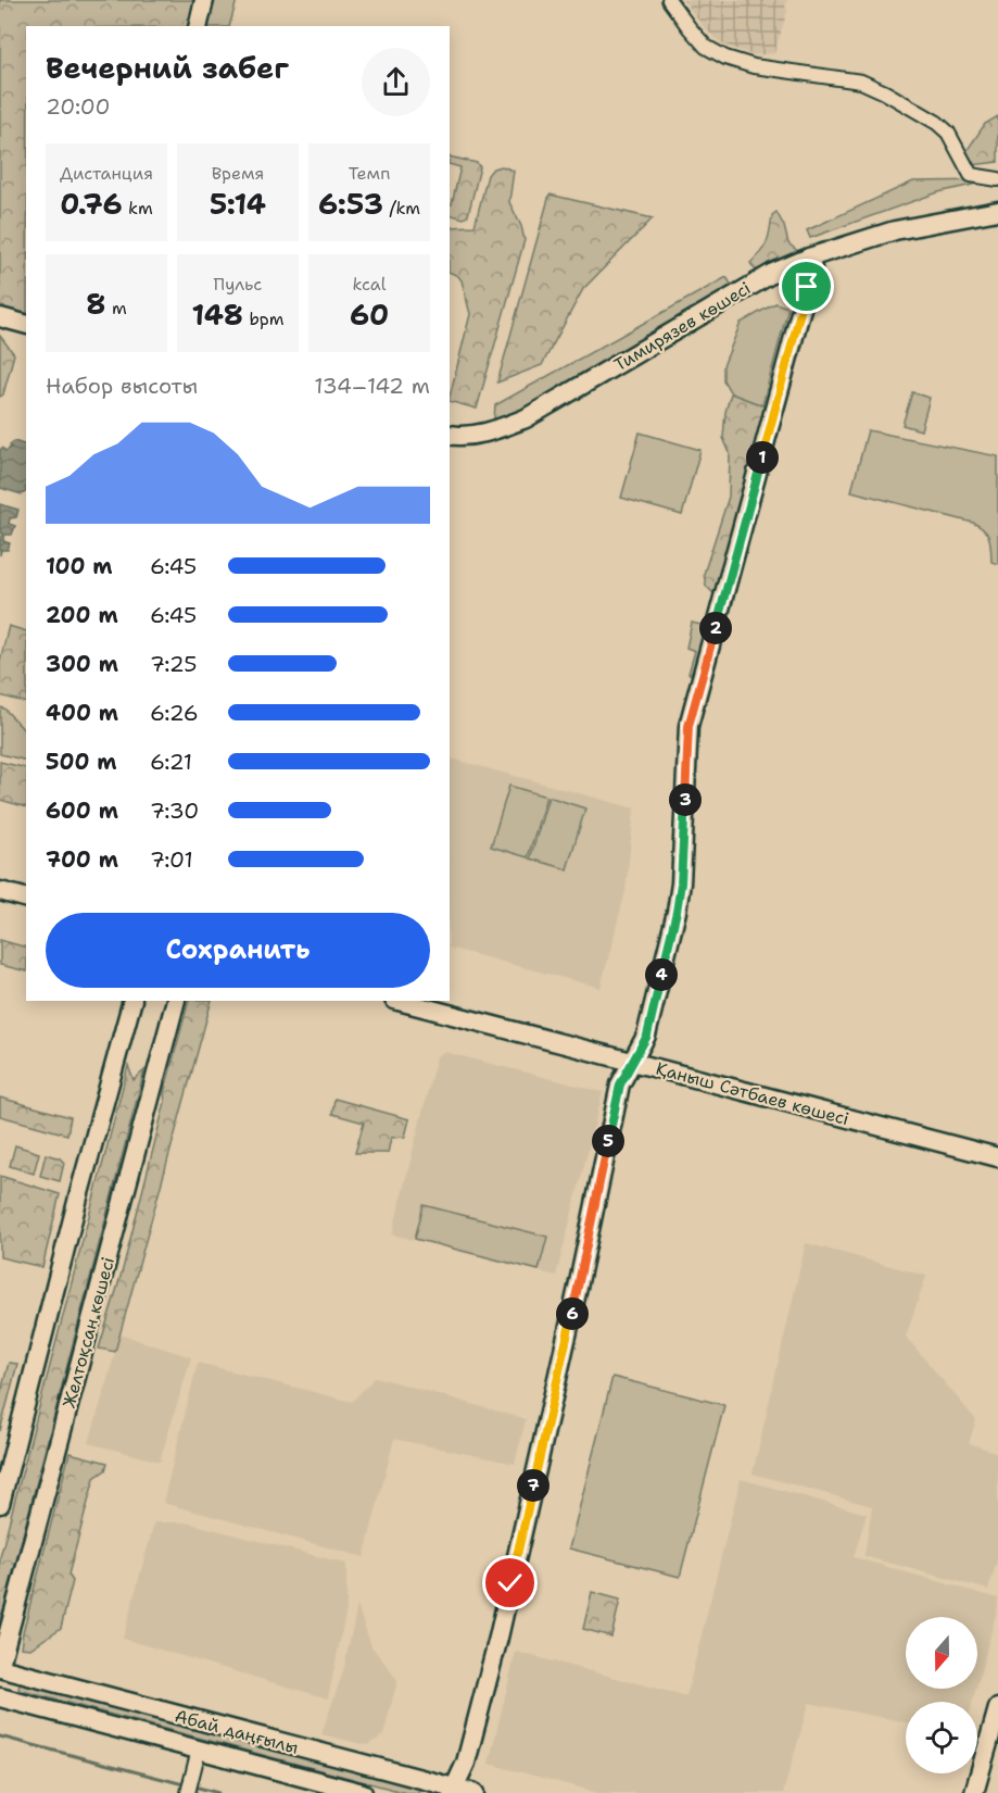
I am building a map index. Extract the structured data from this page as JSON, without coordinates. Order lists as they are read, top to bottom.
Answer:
{
  "streets": {
    "main road": [
      "Тимирязев көшесі",
      "Қаныш Сәтбаев көшесі",
      "Желтоқсан көшесі",
      "Абай даңғылы"
    ]
  },
  "crossings": [
    ["Желтоқсан көшесі", "Абай даңғылы"]
  ],
  "north": "bottom",
  "page": {
    "heading": ["Вечерний забег", "20:00"],
    "stats": [
      ["Дистанция", "0.76 km"],
      ["Время", "5:14"],
      ["Темп", "6:53 /km"],
      ["8 m"],
      ["Пульс", "148 bpm"],
      ["kcal", "60"]
    ],
    "chart": ["Набор высоты", "134–142 m"],
    "pins": [
      "1",
      "2",
      "3",
      "4",
      "5",
      "6",
      "7"
    ],
    "list": [
      {
        "name": "100 m",
        "note": "6:45"
      },
      {
        "name": "200 m",
        "note": "6:45"
      },
      {
        "name": "300 m",
        "note": "7:25"
      },
      {
        "name": "400 m",
        "note": "6:26"
      },
      {
        "name": "500 m",
        "note": "6:21"
      },
      {
        "name": "600 m",
        "note": "7:30"
      },
      {
        "name": "700 m",
        "note": "7:01"
      }
    ],
    "buttons": "Сохранить"
  }
}
